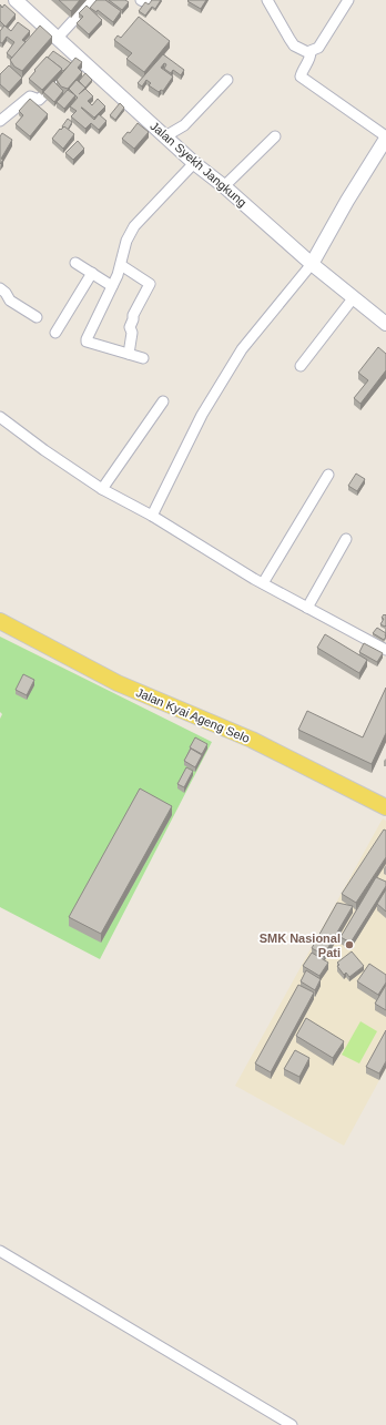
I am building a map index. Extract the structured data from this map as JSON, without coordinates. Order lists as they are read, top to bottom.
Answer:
{
  "streets": {
    "main road": ["Jalan Syekh Jangkung", "Jalan Kyai Ageng Selo"]
  },
  "places": ["SMK Nasional Pati"]
}
